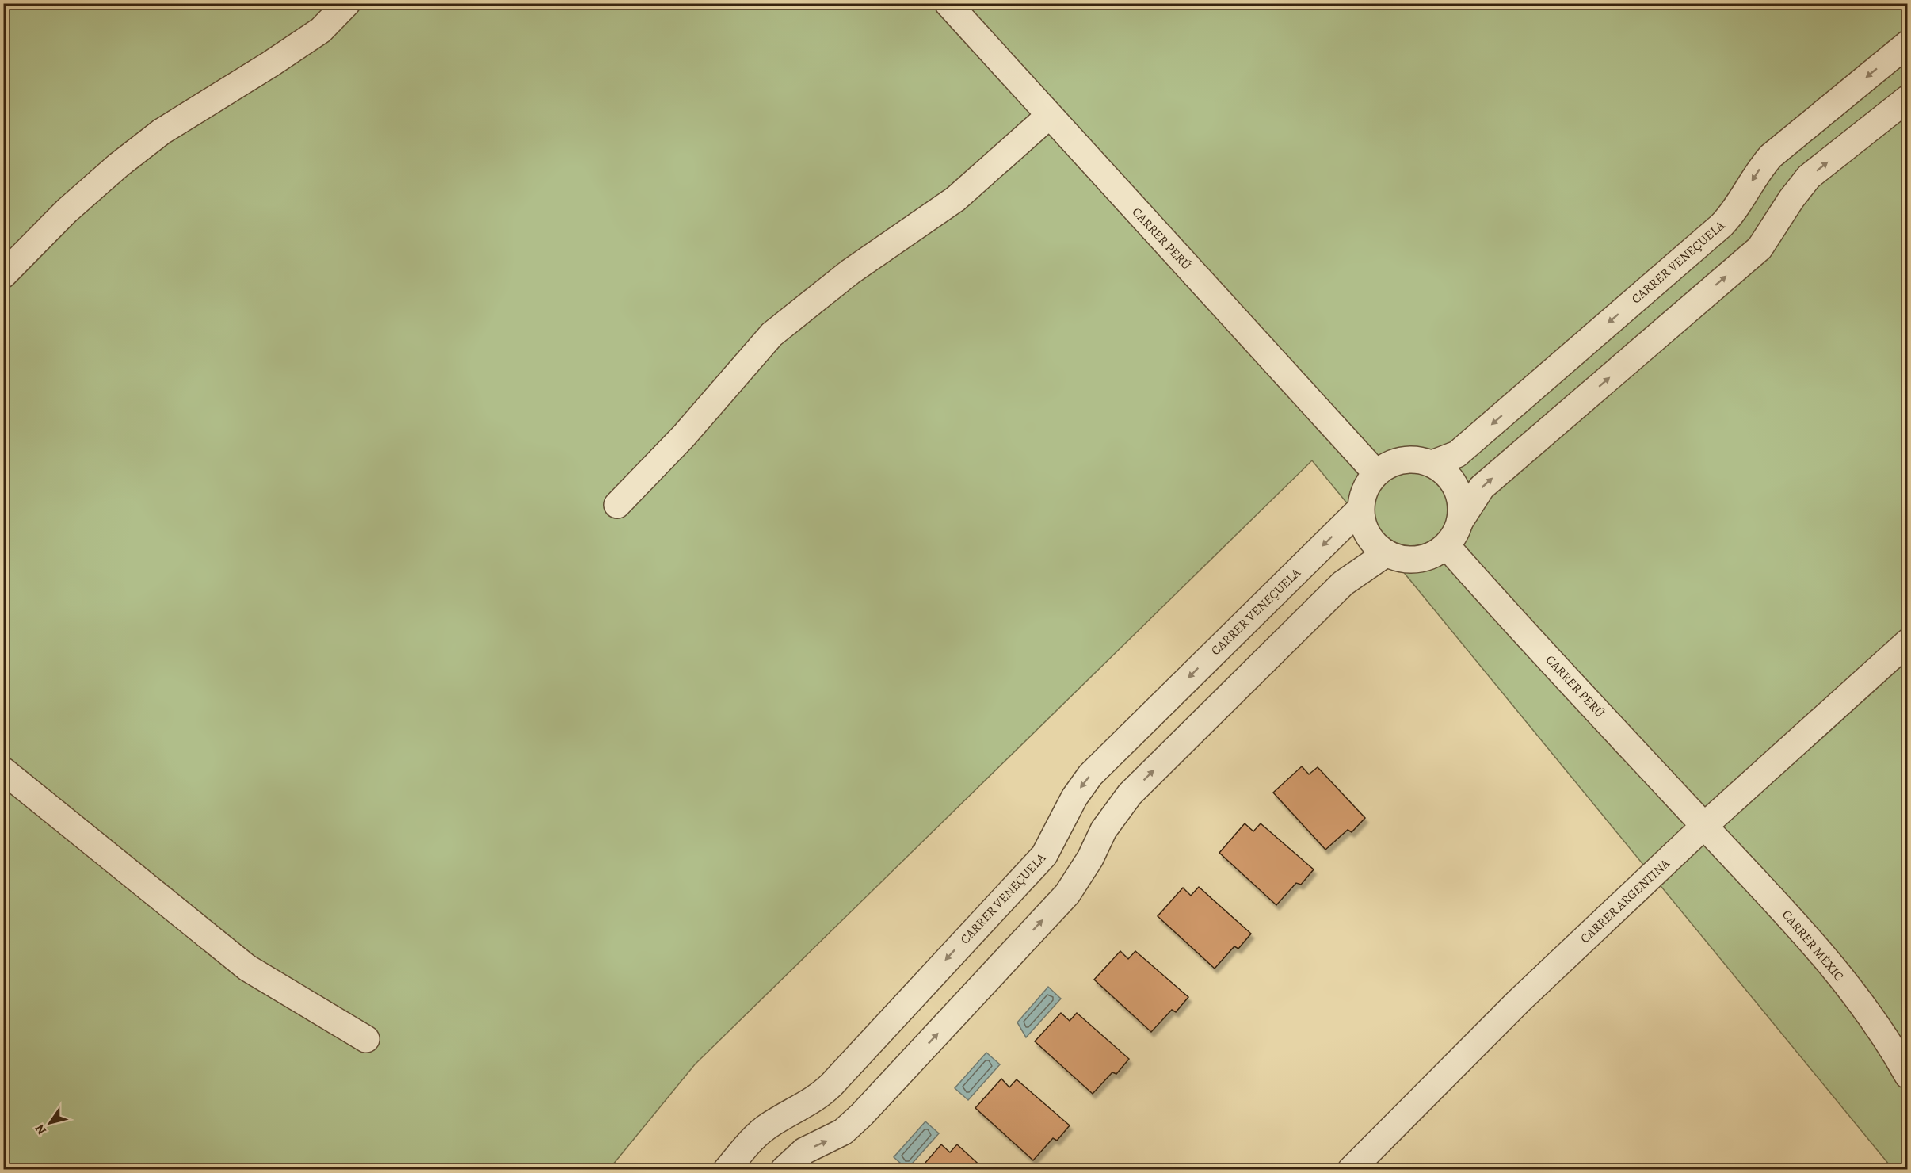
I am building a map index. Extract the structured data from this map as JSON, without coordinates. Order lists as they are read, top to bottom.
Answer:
{
  "streets": {
    "street": [
      "CARRER PERÚ",
      "CARRER VENEÇUELA",
      "CARRER ARGENTINA",
      "CARRER MÈXIC"
    ]
  },
  "crossings": [
    ["CARRER PERÚ", "CARRER VENEÇUELA"],
    ["CARRER PERÚ", "CARRER ARGENTINA"],
    ["CARRER PERÚ", "CARRER MÈXIC"],
    ["CARRER ARGENTINA", "CARRER MÈXIC"]
  ],
  "north": "bottom left"
}
